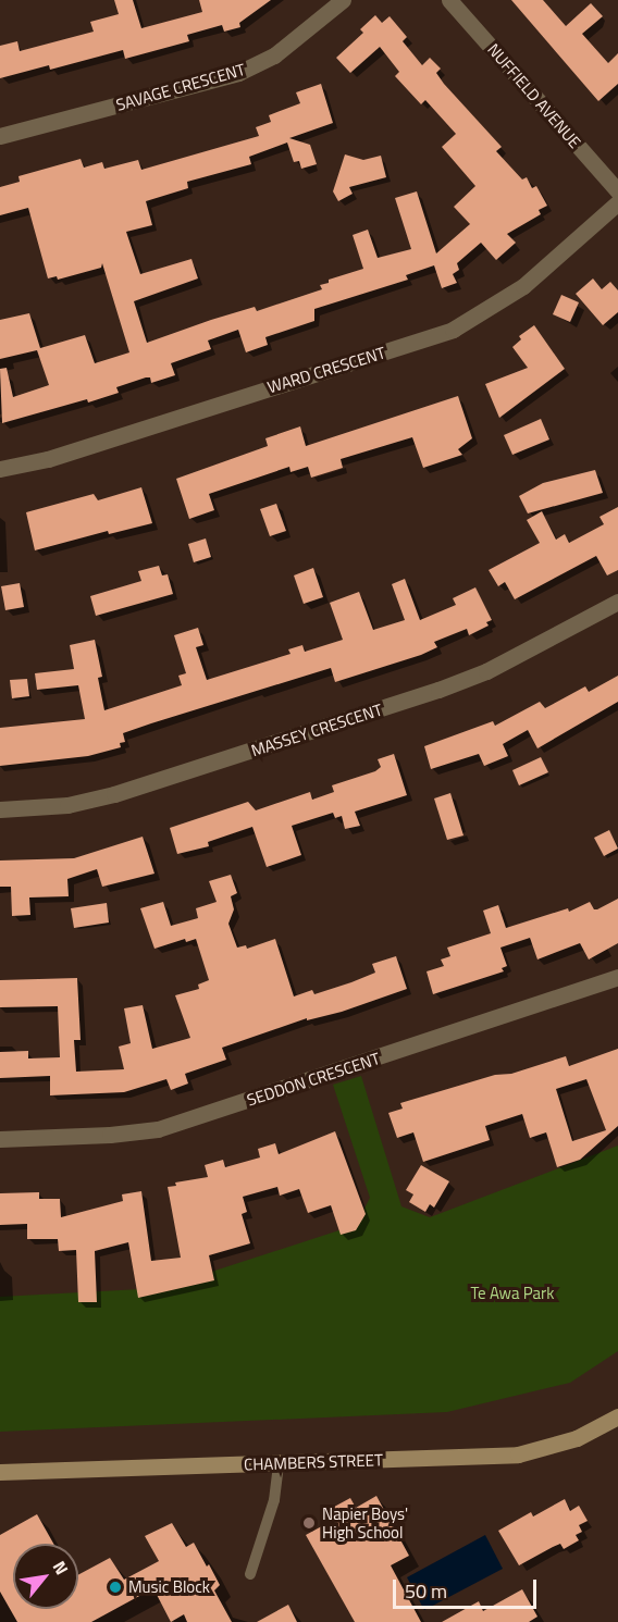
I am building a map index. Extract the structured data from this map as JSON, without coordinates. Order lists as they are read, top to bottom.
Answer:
{
  "streets": {
    "main road": ["CHAMBERS STREET"],
    "street": [
      "SAVAGE CRESCENT",
      "NUFFIELD AVENUE",
      "WARD CRESCENT",
      "MASSEY CRESCENT",
      "SEDDON CRESCENT"
    ]
  },
  "parks": ["Te Awa Park"],
  "places": ["Napier Boys' High School", "Music Block"],
  "scale_bar": "50 m",
  "north": "top right"
}
